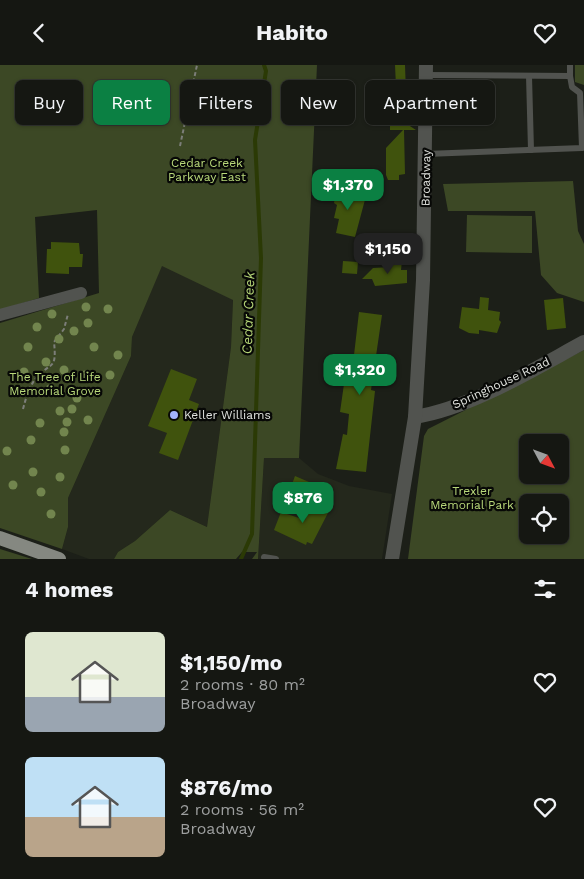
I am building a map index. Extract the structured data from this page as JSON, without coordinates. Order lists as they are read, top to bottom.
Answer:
{
  "streets": {
    "street": ["Broadway", "Springhouse Road"]
  },
  "crossings": [
    ["Broadway", "Springhouse Road"]
  ],
  "water": ["Cedar Creek"],
  "parks": ["Cedar Creek Parkway East", "The Tree of Life Memorial Grove", "Trexler Memorial Park"],
  "places": ["Keller Williams"],
  "north": "bottom right",
  "page": {
    "header": "Habito",
    "chip": [
      "Buy",
      "Rent",
      "Filters",
      "New",
      "Apartment"
    ],
    "price": [
      "$1,370",
      "$1,150",
      "$1,320",
      "$876"
    ],
    "heading": "4 homes",
    "list": [
      {
        "name": "$1,150/mo",
        "note": "2 rooms · 80 m² · Broadway"
      },
      {
        "name": "$876/mo",
        "note": "2 rooms · 56 m² · Broadway"
      }
    ]
  }
}
